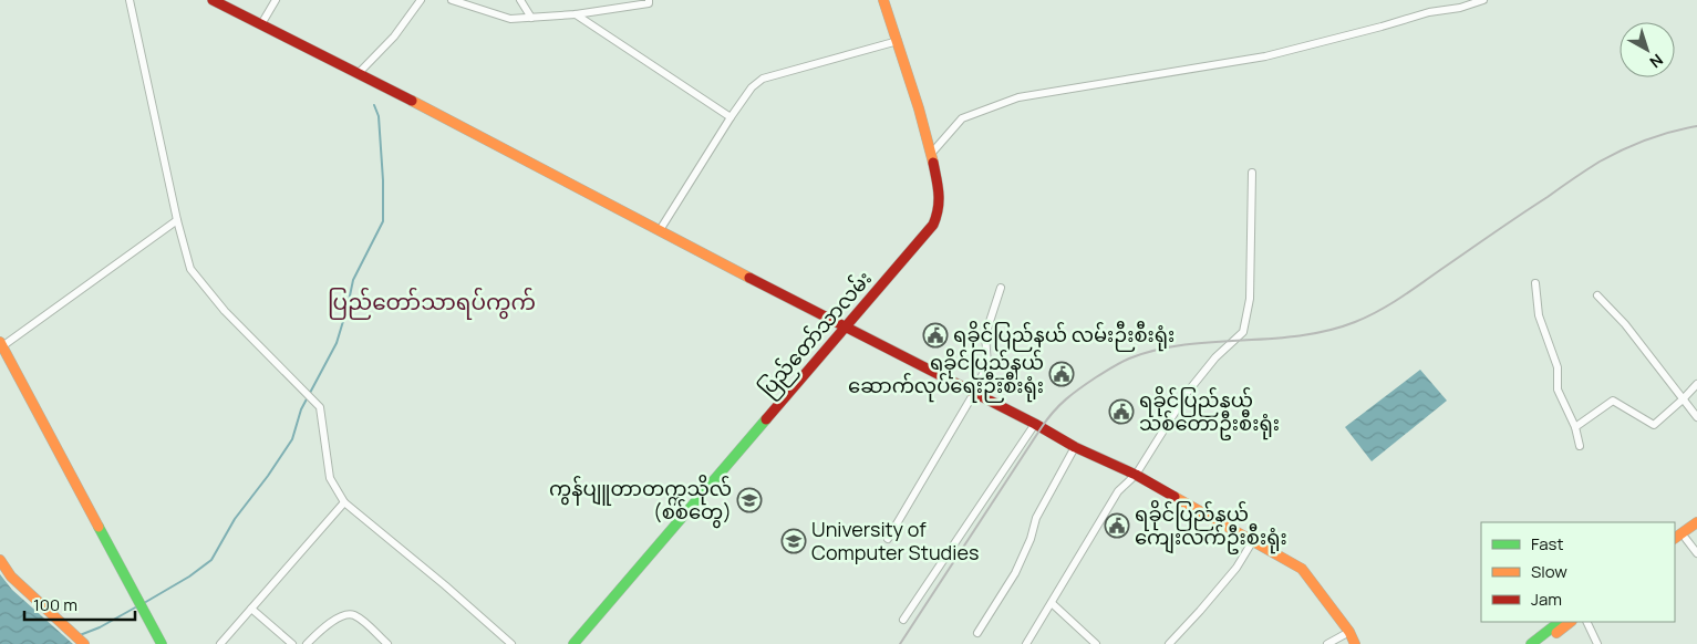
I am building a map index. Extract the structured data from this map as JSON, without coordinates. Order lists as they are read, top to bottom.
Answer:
{
  "streets": {
    "street": ["ပြည်တော်သာလမ်း"]
  },
  "districts": ["ပြည်တော်သာရပ်ကွက်"],
  "places": {
    "public building": [
      "ရခိုင်ပြည်နယ် လမ်းဉီးစီးရုံး",
      "ရခိုင်ပြည်နယ် ဆောက်လုပ်ရေးဉီးစီးရုံး",
      "ရခိုင်ပြည်နယ် သစ်တောဦးစီးရုံး",
      "ရခိုင်ပြည်နယ် ကျေးလက်ဦးစီးရုံး"
    ],
    "school or university": ["ကွန်ပျူတာတက္ကသိုလ် (စစ်တွေ)", "University of Computer Studies"]
  },
  "legend": ["Fast", "Slow", "Jam"],
  "scale_bar": "100 m",
  "north": "bottom right"
}
